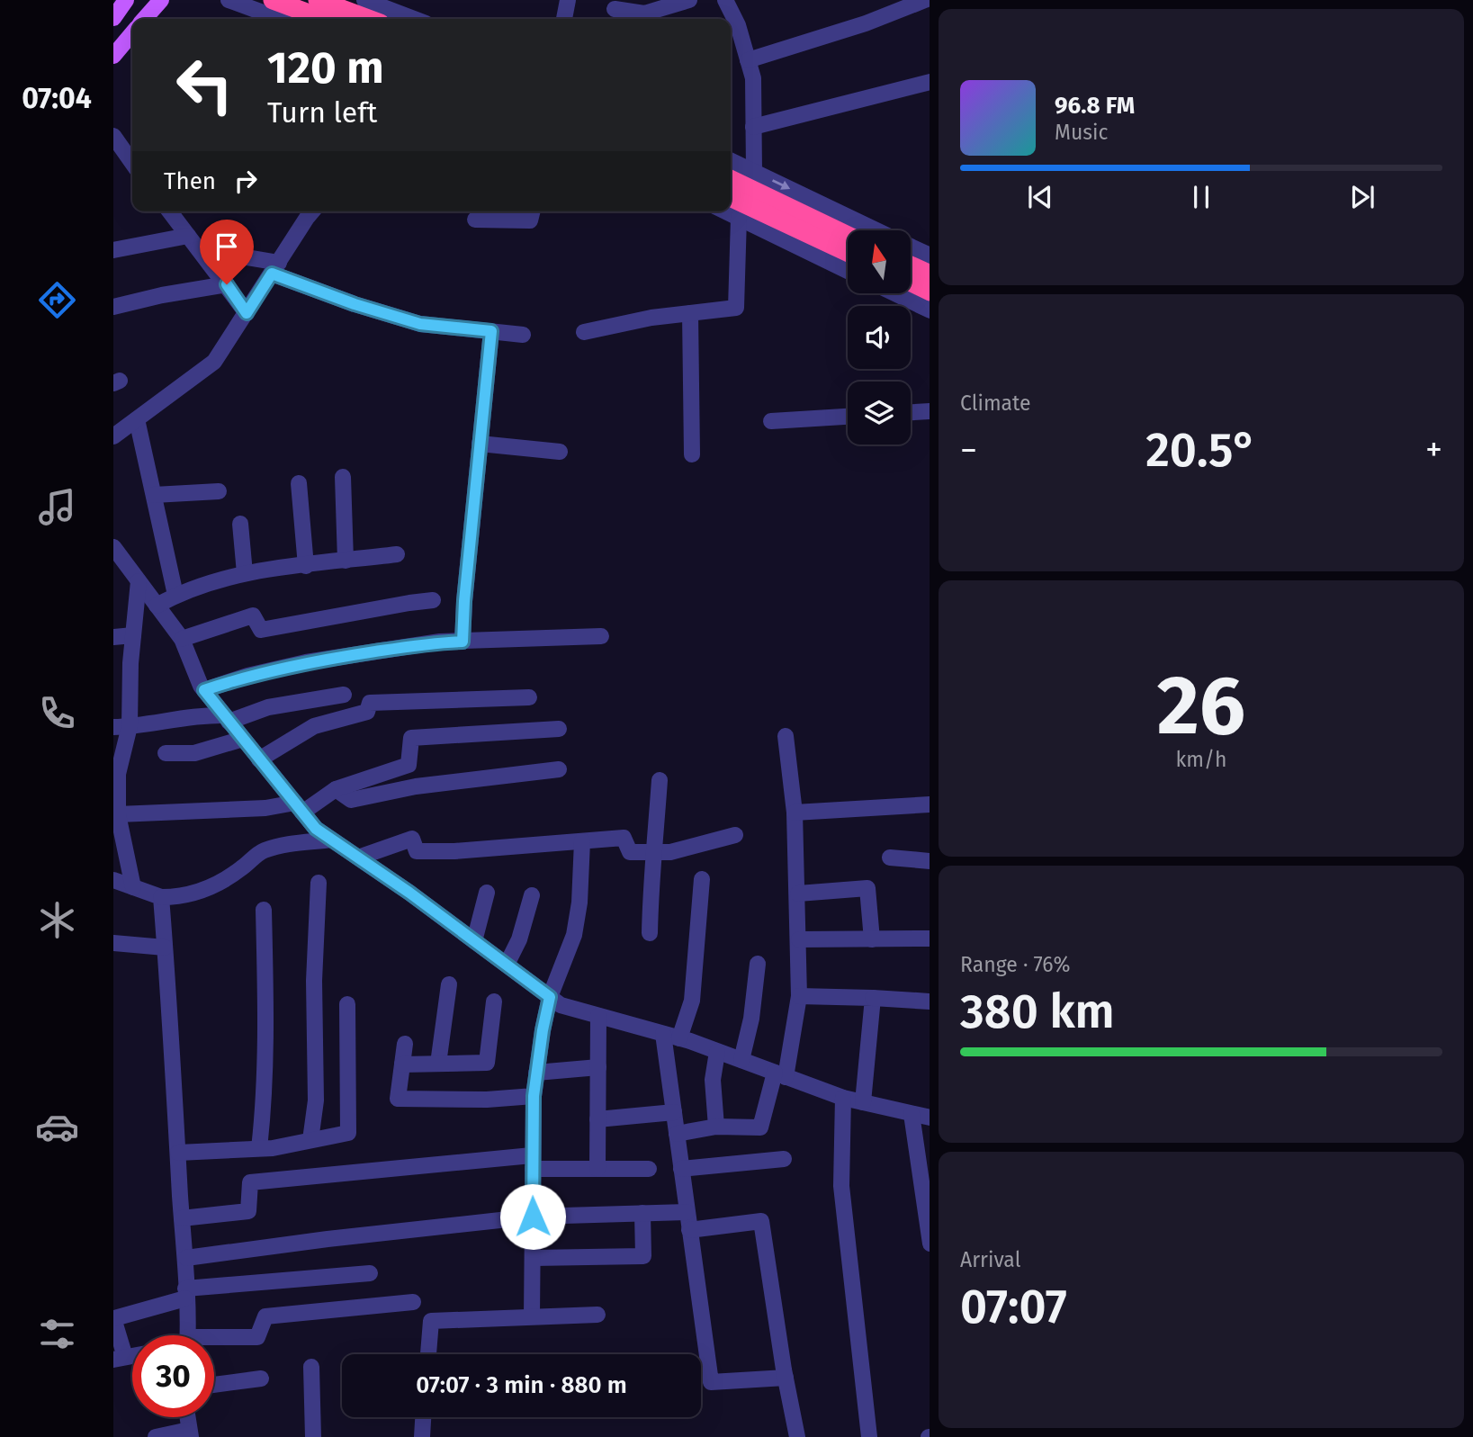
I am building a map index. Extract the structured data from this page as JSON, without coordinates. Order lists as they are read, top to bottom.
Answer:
{
  "north": "top",
  "page": {
    "tabs": "07:04",
    "turn": ["120 m", "Turn left"],
    "song": ["96.8 FM", "Music"],
    "then": "Then",
    "tile": [
      "Climate",
      ["26", "km/h"],
      ["Range · 76%", "380 km"],
      ["Arrival", "07:07"]
    ],
    "heat": ["−", "20.5°", "+"],
    "limit": "30",
    "trip": "07:07 · 3 min · 880 m"
  }
}
